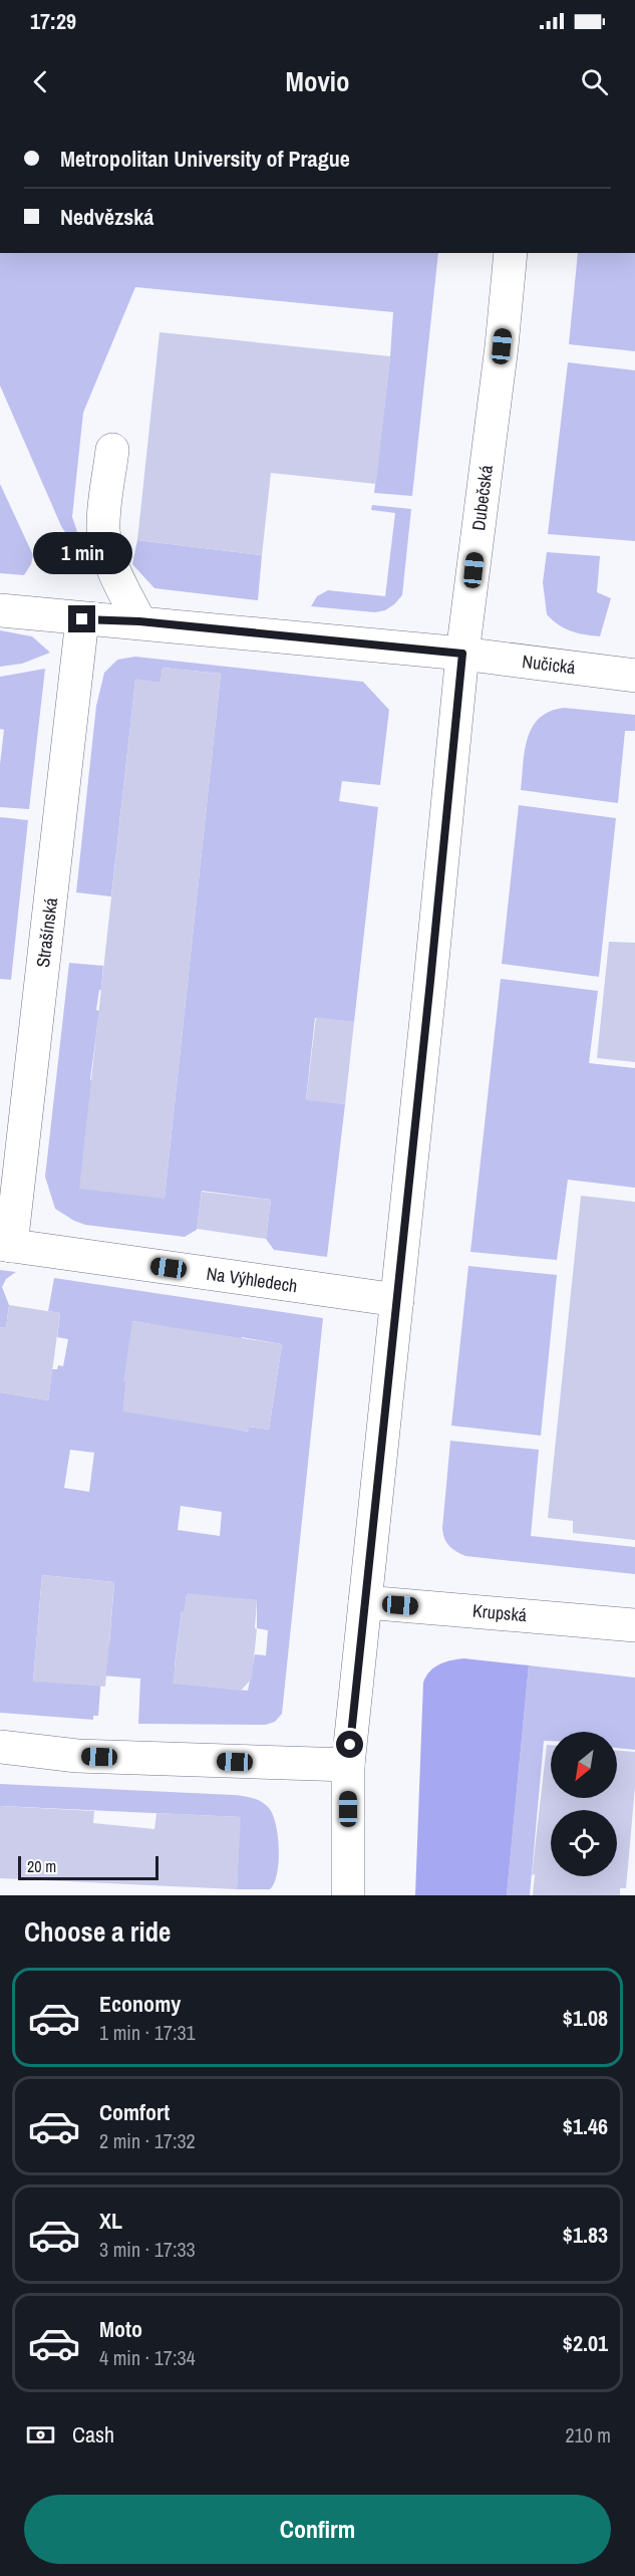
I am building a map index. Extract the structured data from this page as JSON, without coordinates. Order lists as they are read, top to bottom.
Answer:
{
  "streets": {
    "street": [
      "Dubečská",
      "Nučická",
      "Strašínská",
      "Na Výhledech",
      "Krupská"
    ]
  },
  "crossings": [
    ["Dubečská", "Nučická"],
    ["Dubečská", "Na Výhledech"],
    ["Dubečská", "Krupská"],
    ["Nučická", "Strašínská"],
    ["Strašínská", "Na Výhledech"]
  ],
  "scale_bar": "20 m",
  "north": "bottom left",
  "page": {
    "status": "17:29",
    "header": "Movio",
    "banner": ["Metropolitan University of Prague", "Nedvězská"],
    "bubble": "1 min",
    "scale": "20 m",
    "heading": "Choose a ride",
    "list": [
      {
        "name": "Economy",
        "note": "1 min · 17:31",
        "value": "$1.08"
      },
      {
        "name": "Comfort",
        "note": "2 min · 17:32",
        "value": "$1.46"
      },
      {
        "name": "XL",
        "note": "3 min · 17:33",
        "value": "$1.83"
      },
      {
        "name": "Moto",
        "note": "4 min · 17:34",
        "value": "$2.01"
      }
    ],
    "pay": ["Cash", "210 m"],
    "buttons": "Confirm"
  }
}
